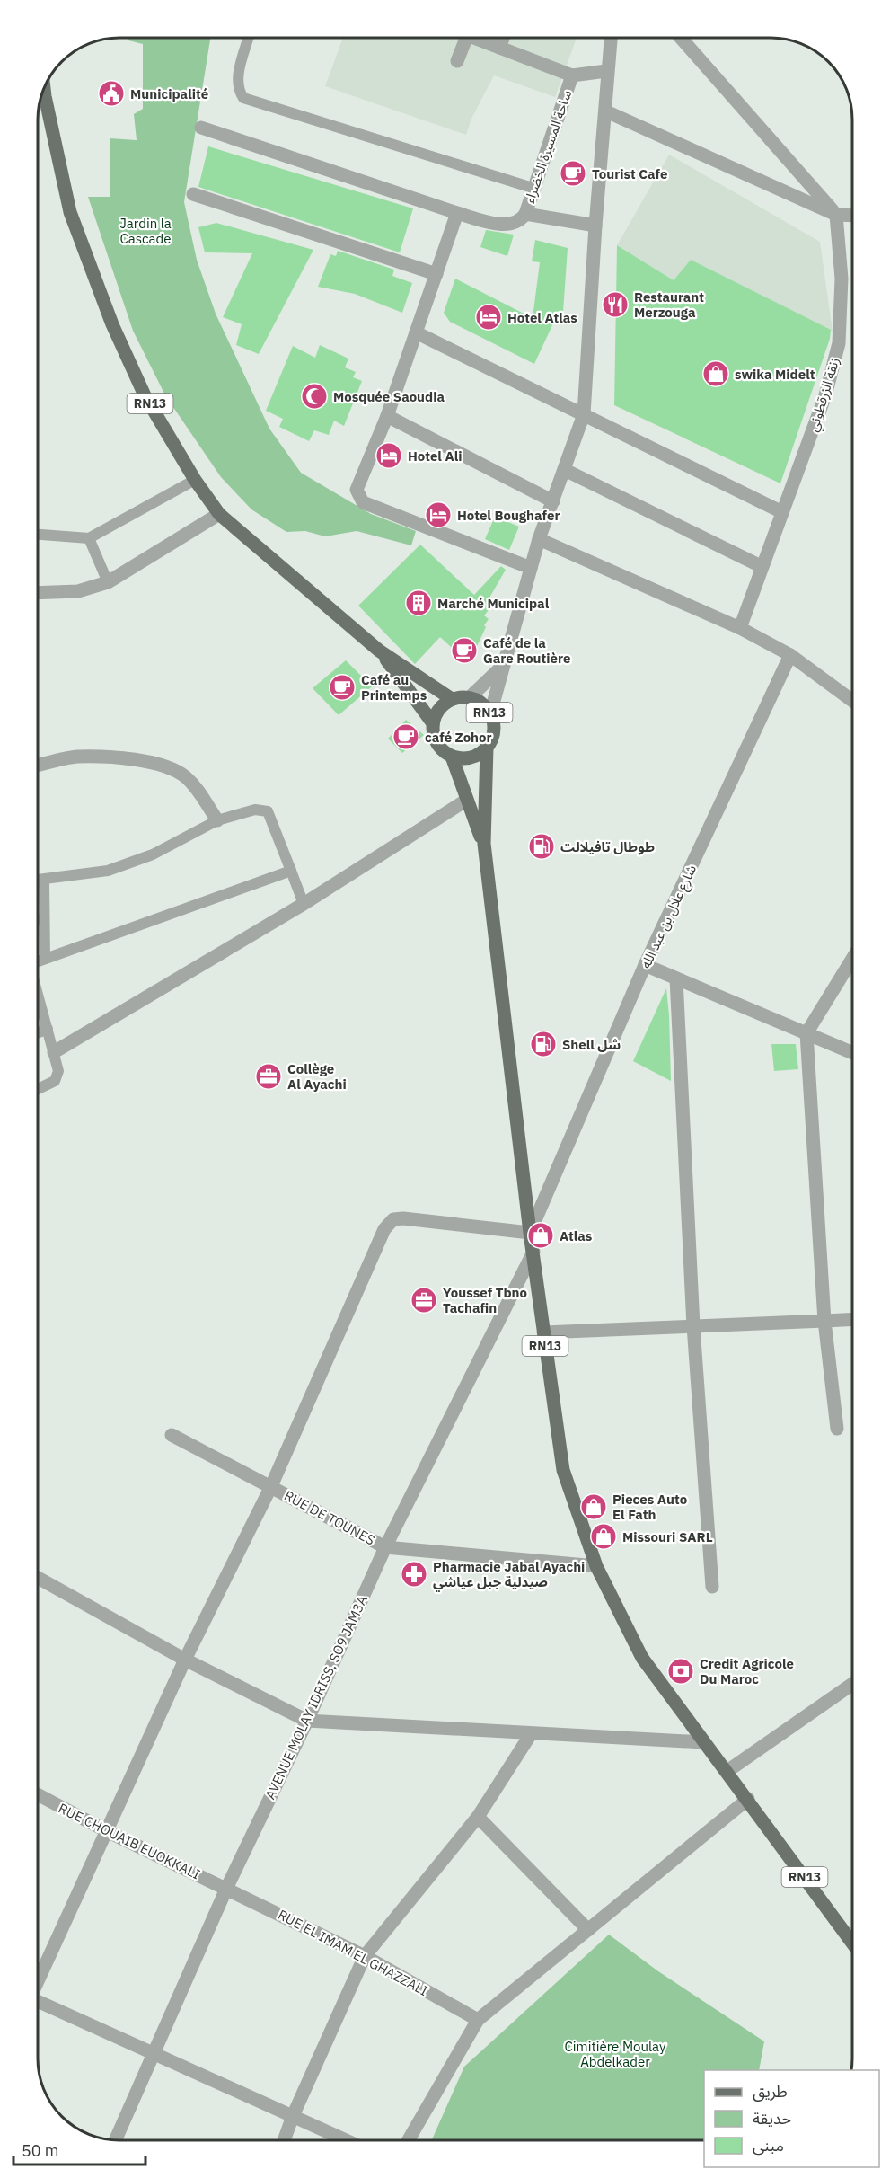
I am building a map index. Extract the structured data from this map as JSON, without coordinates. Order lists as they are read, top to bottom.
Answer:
{
  "streets": {
    "main road": ["RN13"],
    "street": [
      "ساحة المسيرة الخضراء",
      "زنقة الزرقطوني",
      "شارع علال بن عبد الله",
      "RUE DE TOUNES",
      "AVENUE MOLAY IDRISS, SO9 JAM3A",
      "RUE CHOUAIB EUOKKALI",
      "RUE EL IMAM EL GHAZZALI"
    ]
  },
  "crossings": [
    ["RN13", "شارع علال بن عبد الله"],
    ["RN13", "RUE DE TOUNES"],
    ["RN13", "AVENUE MOLAY IDRISS, SO9 JAM3A"],
    ["RUE DE TOUNES", "AVENUE MOLAY IDRISS, SO9 JAM3A"],
    ["AVENUE MOLAY IDRISS, SO9 JAM3A", "RUE CHOUAIB EUOKKALI"],
    ["AVENUE MOLAY IDRISS, SO9 JAM3A", "RUE EL IMAM EL GHAZZALI"],
    ["RUE CHOUAIB EUOKKALI", "RUE EL IMAM EL GHAZZALI"]
  ],
  "parks": ["Jardin la Cascade", "Cimitière Moulay Abdelkader"],
  "places": {
    "public building": ["Municipalité"],
    "cafe": [
      "Tourist Cafe",
      "Café de la Gare Routière",
      "Café au Printemps",
      "café Zohor"
    ],
    "restaurant": ["Restaurant Merzouga"],
    "hotel": ["Hotel Atlas", "Hotel Ali", "Hotel Boughafer"],
    "shop": [
      "swika Midelt",
      "Atlas",
      "Pieces Auto El Fath",
      "Missouri SARL"
    ],
    "mosque": ["Mosquée Saoudia"],
    "building": ["Marché Municipal"],
    "fuel station": ["طوطال تافيلالت", "Shell شل"],
    "office": ["Collège Al Ayachi", "Youssef Tbno Tachafin"],
    "pharmacy": ["Pharmacie Jabal Ayachi صيدلية جبل عياشي"],
    "bank": ["Credit Agricole Du Maroc"]
  },
  "legend": ["طريق", "حديقة", "مبنى"],
  "scale_bar": "50 m"
}
